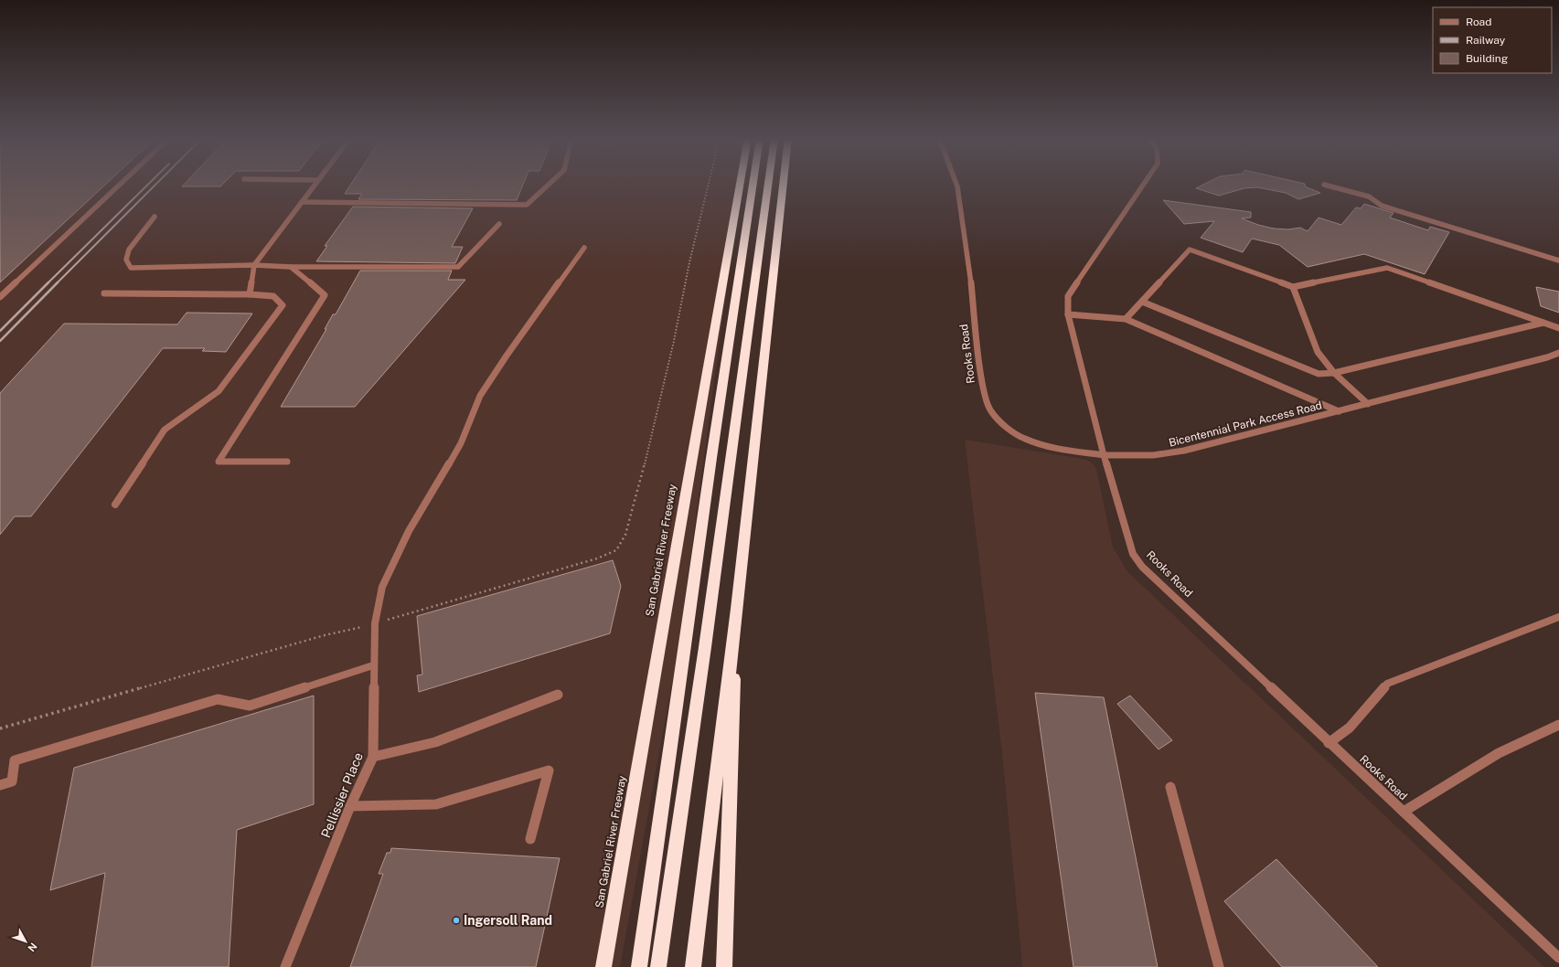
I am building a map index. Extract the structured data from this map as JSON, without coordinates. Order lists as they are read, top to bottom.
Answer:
{
  "streets": {
    "highway": ["San Gabriel River Freeway"],
    "street": ["Rooks Road", "Bicentennial Park Access Road", "Pellissier Place"]
  },
  "crossings": [
    ["Rooks Road", "Bicentennial Park Access Road"]
  ],
  "places": ["Ingersoll Rand"],
  "legend": ["Road", "Railway", "Building"],
  "north": "bottom right"
}
